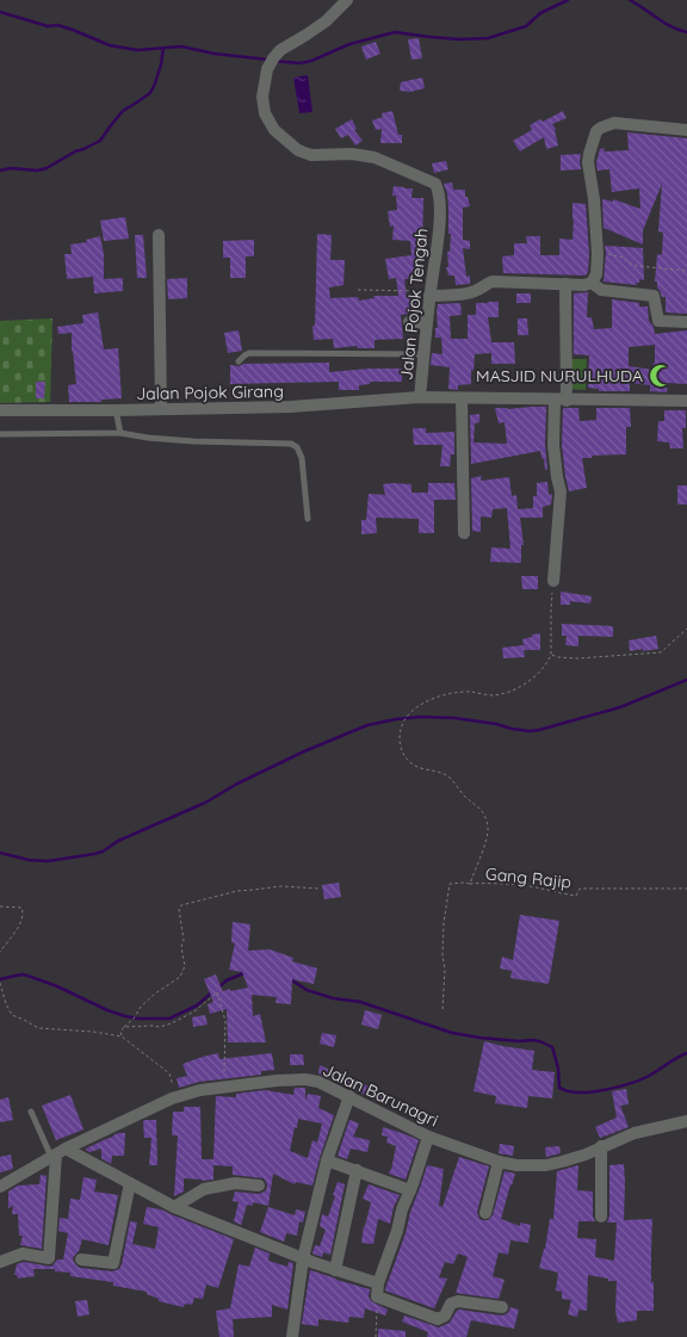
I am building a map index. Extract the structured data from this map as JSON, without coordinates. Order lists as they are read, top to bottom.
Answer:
{
  "streets": {
    "street": ["Jalan Pojok Tengah", "Jalan Pojok Girang", "Jalan Barunagri"],
    "path": ["Gang Rajip"]
  },
  "crossings": [
    ["Jalan Pojok Tengah", "Jalan Pojok Girang"]
  ],
  "places": {
    "mosque": ["MASJID NURULHUDA"]
  }
}
